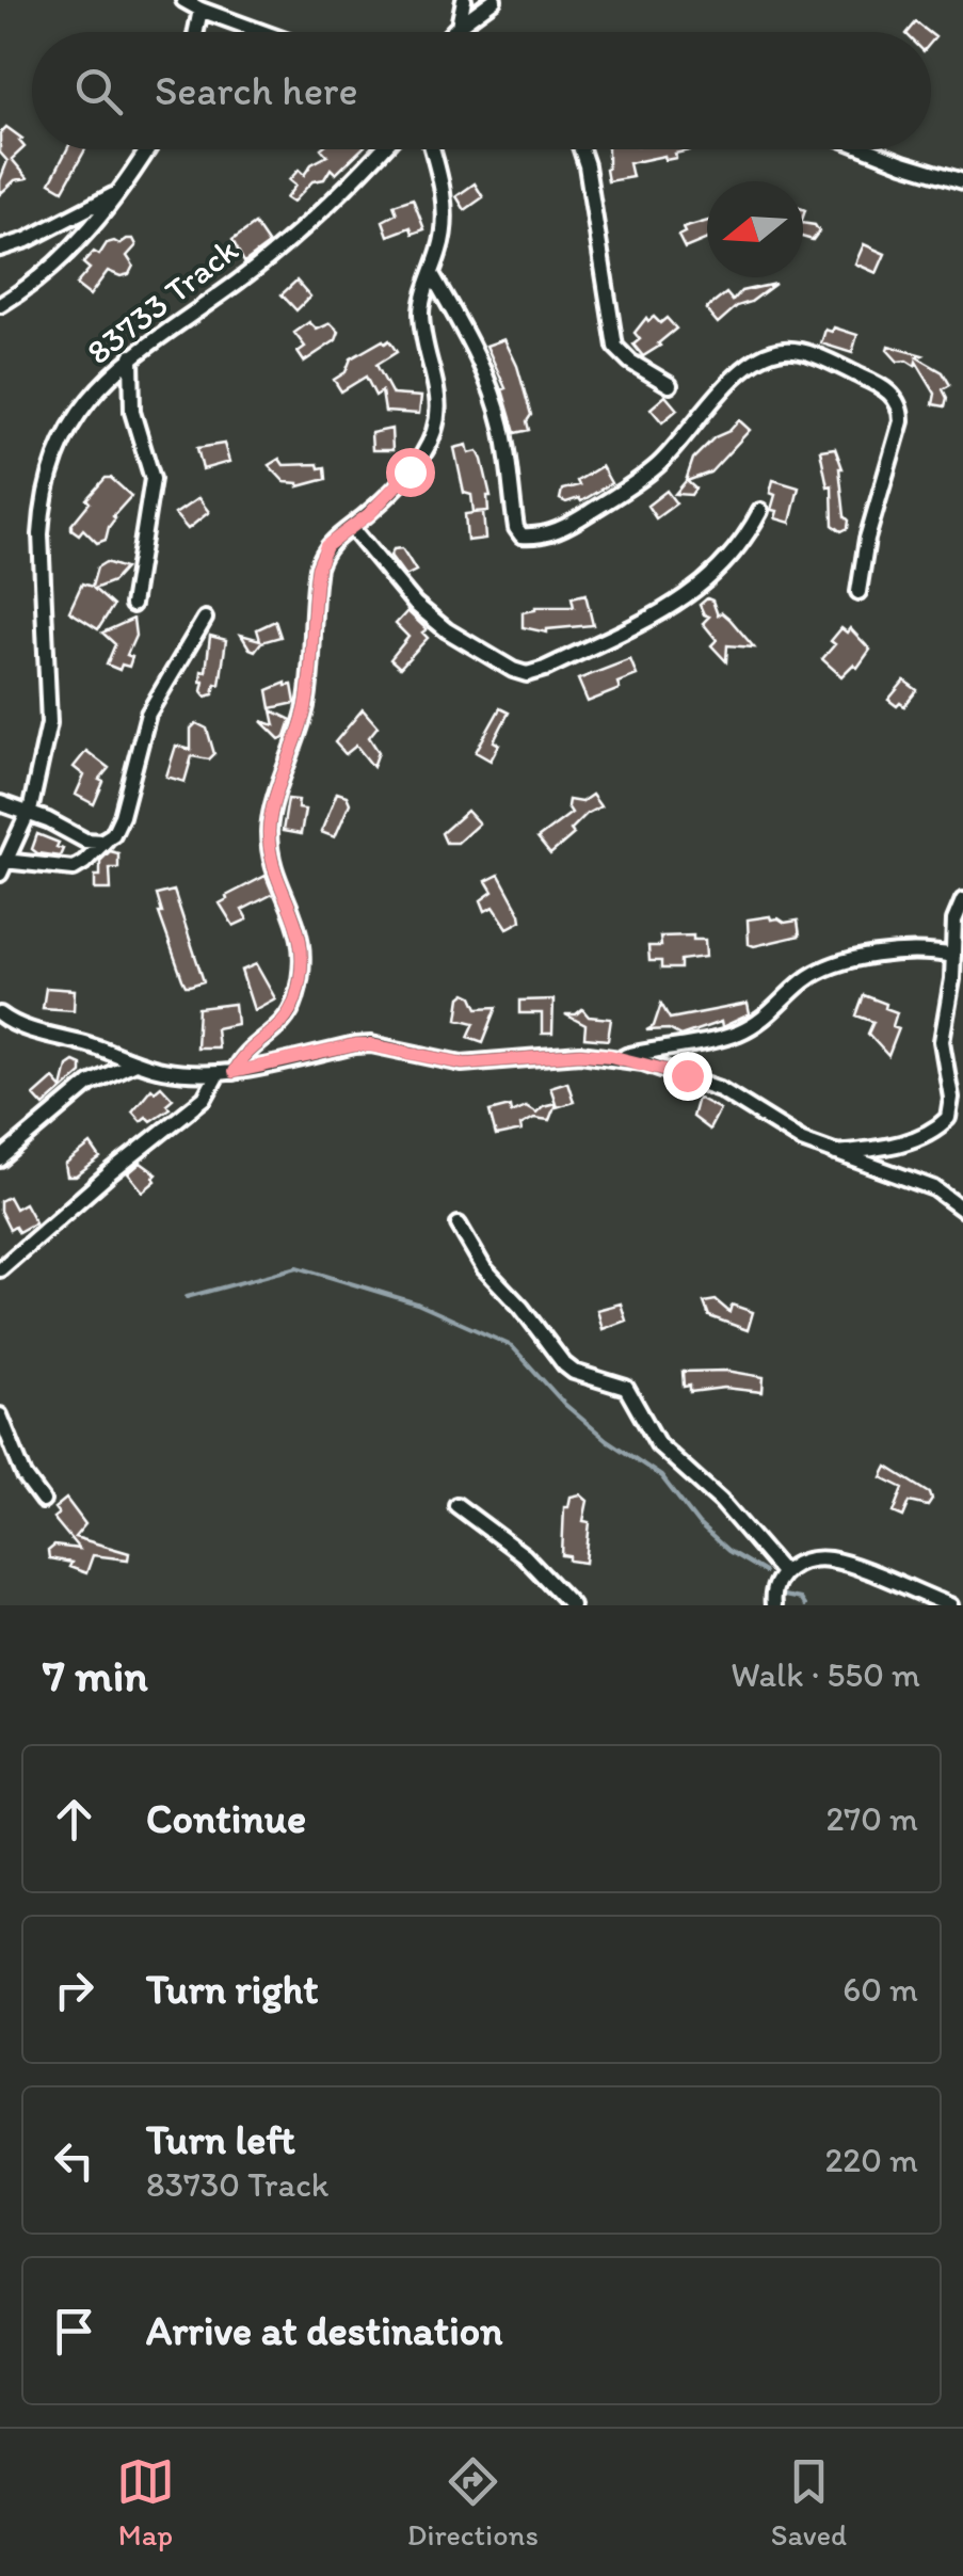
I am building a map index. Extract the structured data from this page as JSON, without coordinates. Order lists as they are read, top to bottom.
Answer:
{
  "streets": {
    "street": ["83733 Track"]
  },
  "north": "left",
  "page": {
    "search": "Search here",
    "heading": ["7 min", "Walk · 550 m"],
    "list": [
      ["Continue", "270 m"],
      ["Turn right", "60 m"],
      ["Turn left", "83730 Track", "220 m"],
      "Arrive at destination"
    ],
    "nav": ["Map", "Directions", "Saved"]
  }
}
